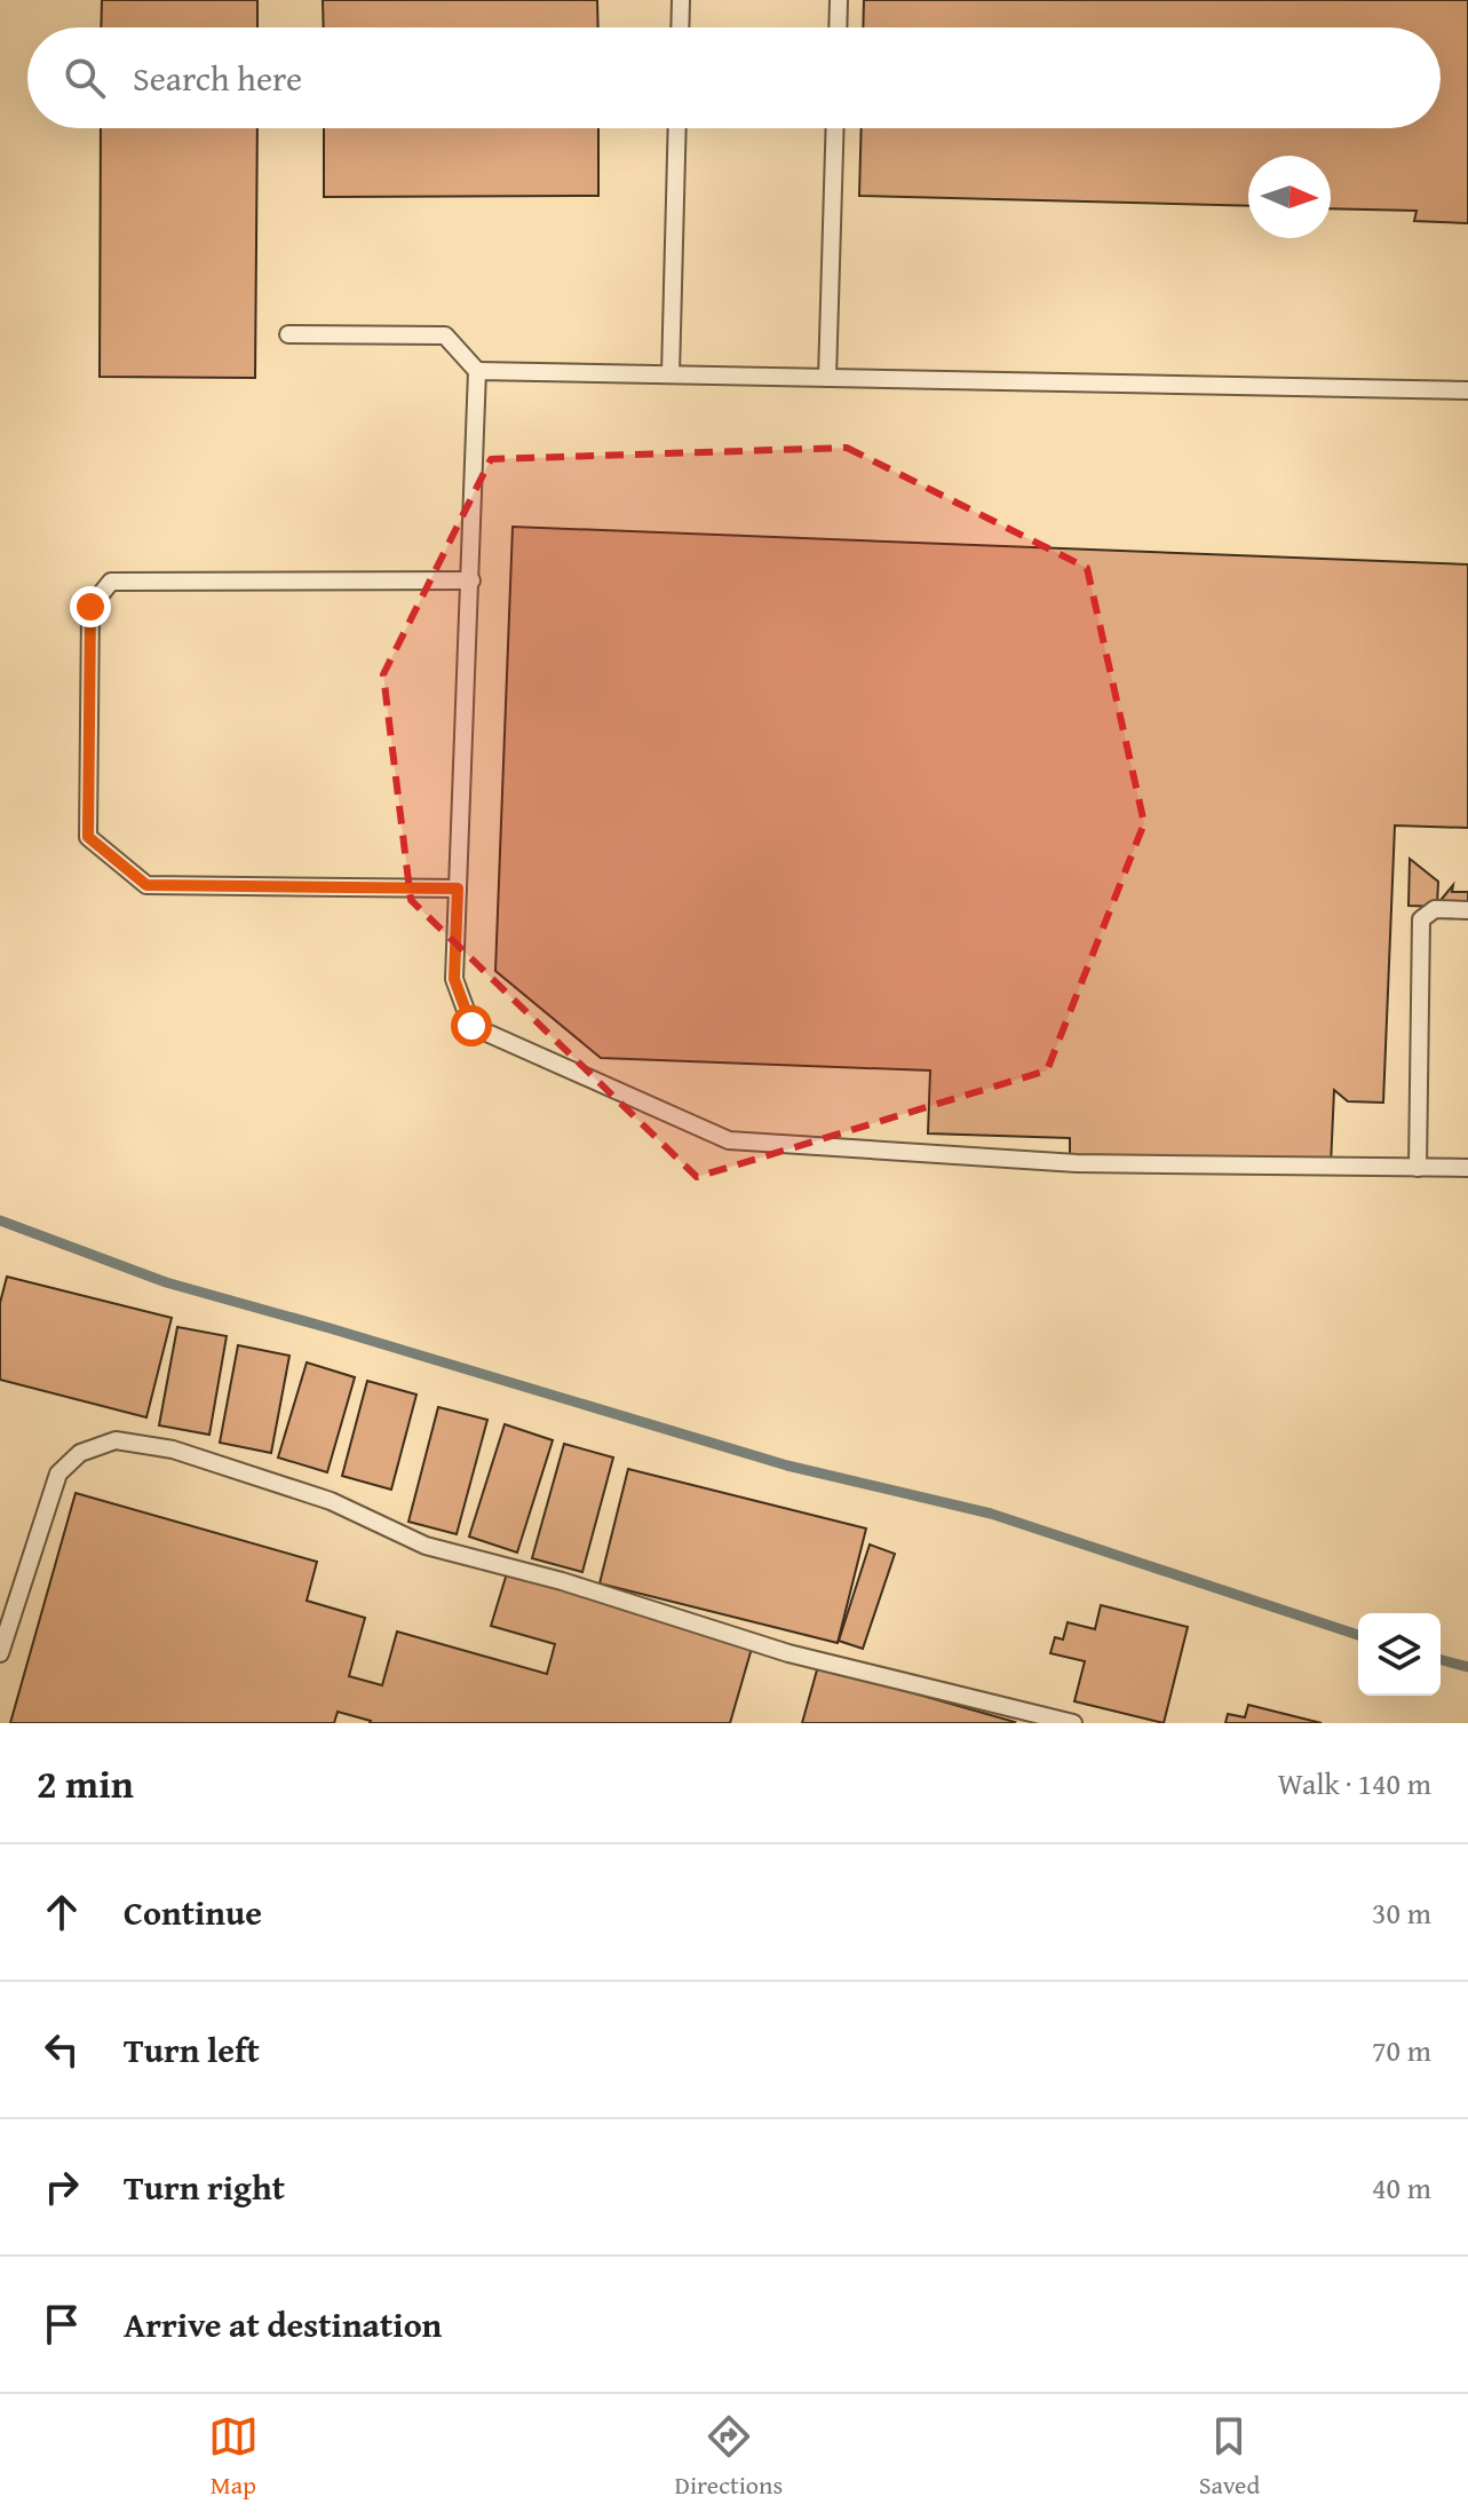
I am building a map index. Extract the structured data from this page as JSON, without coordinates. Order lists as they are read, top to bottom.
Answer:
{
  "north": "right",
  "page": {
    "search": "Search here",
    "heading": ["2 min", "Walk · 140 m"],
    "list": [
      ["Continue", "30 m"],
      ["Turn left", "70 m"],
      ["Turn right", "40 m"],
      "Arrive at destination"
    ],
    "nav": ["Map", "Directions", "Saved"]
  }
}
